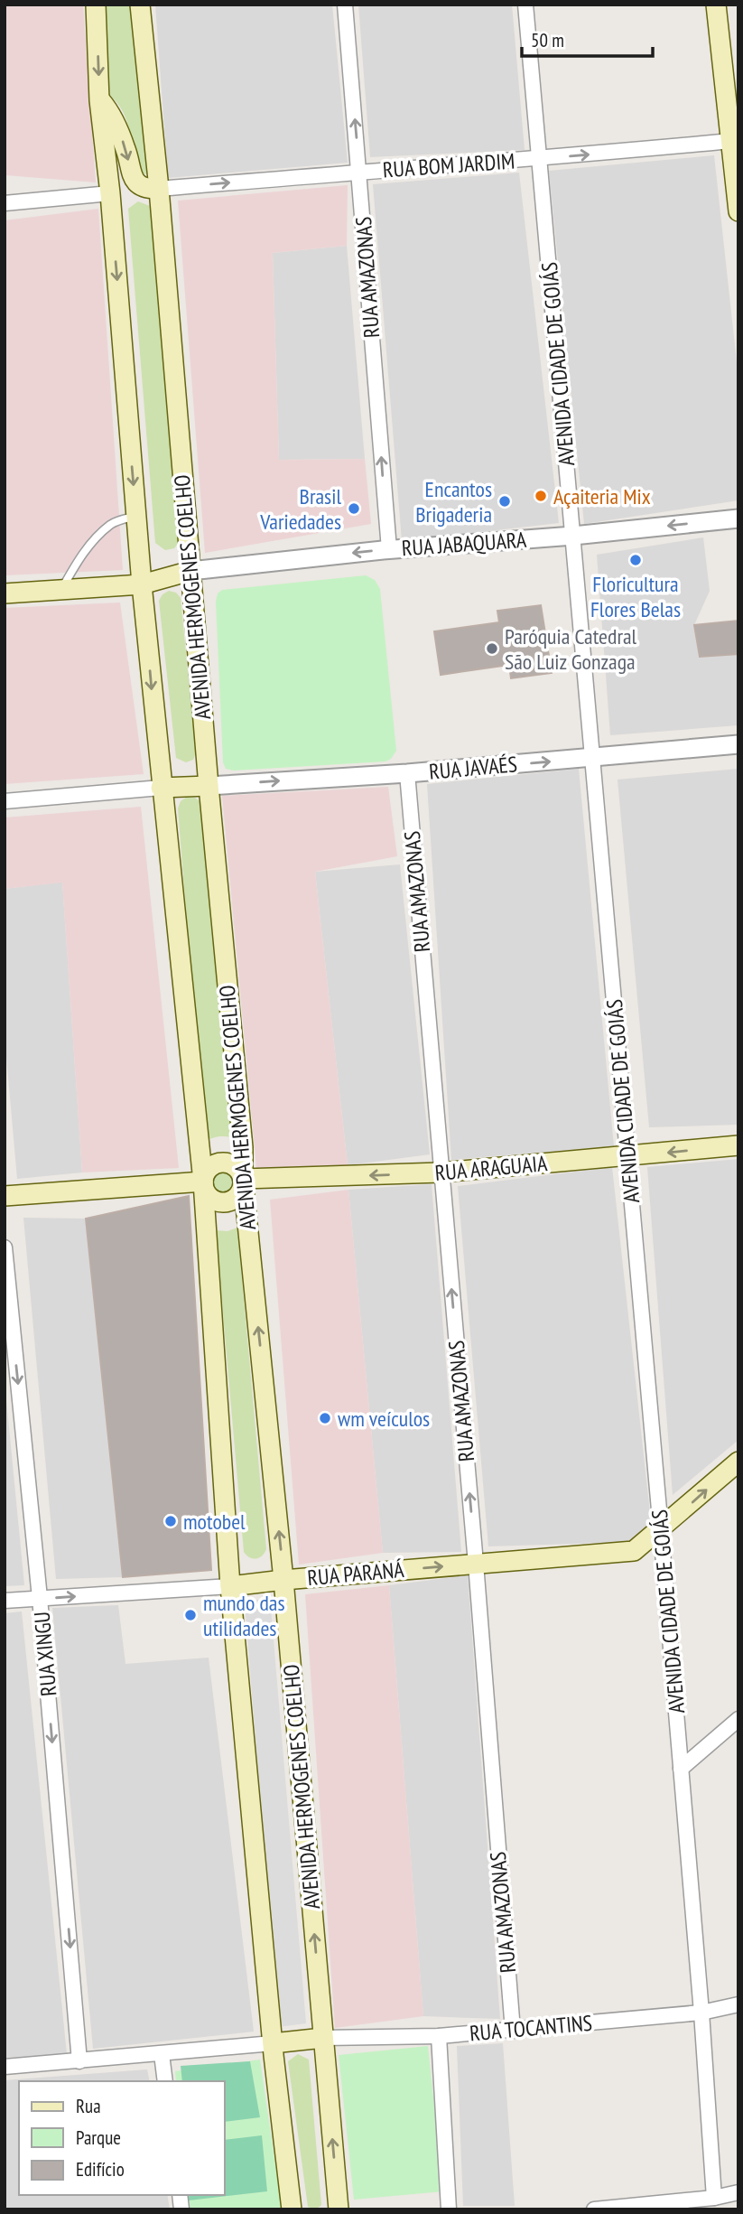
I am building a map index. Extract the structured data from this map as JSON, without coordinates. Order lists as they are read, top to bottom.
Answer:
{
  "streets": {
    "main road": ["AVENIDA HERMOGENES COELHO", "RUA ARAGUAIA", "RUA PARANÁ"],
    "street": [
      "RUA BOM JARDIM",
      "RUA AMAZONAS",
      "AVENIDA CIDADE DE GOIÁS",
      "RUA JABAQUARA",
      "RUA JAVAÉS",
      "RUA XINGU",
      "RUA TOCANTINS"
    ]
  },
  "crossings": [
    ["RUA BOM JARDIM", "RUA AMAZONAS"],
    ["RUA BOM JARDIM", "AVENIDA CIDADE DE GOIÁS"],
    ["RUA BOM JARDIM", "AVENIDA HERMOGENES COELHO"],
    ["RUA AMAZONAS", "RUA JABAQUARA"],
    ["RUA AMAZONAS", "RUA JAVAÉS"],
    ["RUA AMAZONAS", "RUA ARAGUAIA"],
    ["RUA AMAZONAS", "RUA PARANÁ"],
    ["RUA AMAZONAS", "RUA TOCANTINS"],
    ["AVENIDA CIDADE DE GOIÁS", "RUA JABAQUARA"],
    ["AVENIDA CIDADE DE GOIÁS", "RUA JAVAÉS"],
    ["AVENIDA CIDADE DE GOIÁS", "RUA ARAGUAIA"],
    ["AVENIDA CIDADE DE GOIÁS", "RUA PARANÁ"],
    ["AVENIDA CIDADE DE GOIÁS", "RUA TOCANTINS"],
    ["RUA JABAQUARA", "AVENIDA HERMOGENES COELHO"],
    ["AVENIDA HERMOGENES COELHO", "RUA JAVAÉS"],
    ["AVENIDA HERMOGENES COELHO", "RUA ARAGUAIA"],
    ["AVENIDA HERMOGENES COELHO", "RUA PARANÁ"],
    ["AVENIDA HERMOGENES COELHO", "RUA TOCANTINS"],
    ["RUA PARANÁ", "RUA XINGU"]
  ],
  "one_way": [
    "RUA BOM JARDIM",
    "RUA AMAZONAS",
    "RUA JABAQUARA",
    "RUA JAVAÉS",
    "RUA ARAGUAIA",
    "RUA PARANÁ",
    "RUA XINGU"
  ],
  "places": [
    "Açaiteria Mix",
    "Encantos Brigaderia",
    "Brasil Variedades",
    "Floricultura Flores Belas",
    "Paróquia Catedral São Luiz Gonzaga",
    "wm veículos",
    "motobel",
    "mundo das utilidades"
  ],
  "legend": ["Rua", "Parque", "Edifício"],
  "scale_bar": "50 m"
}
